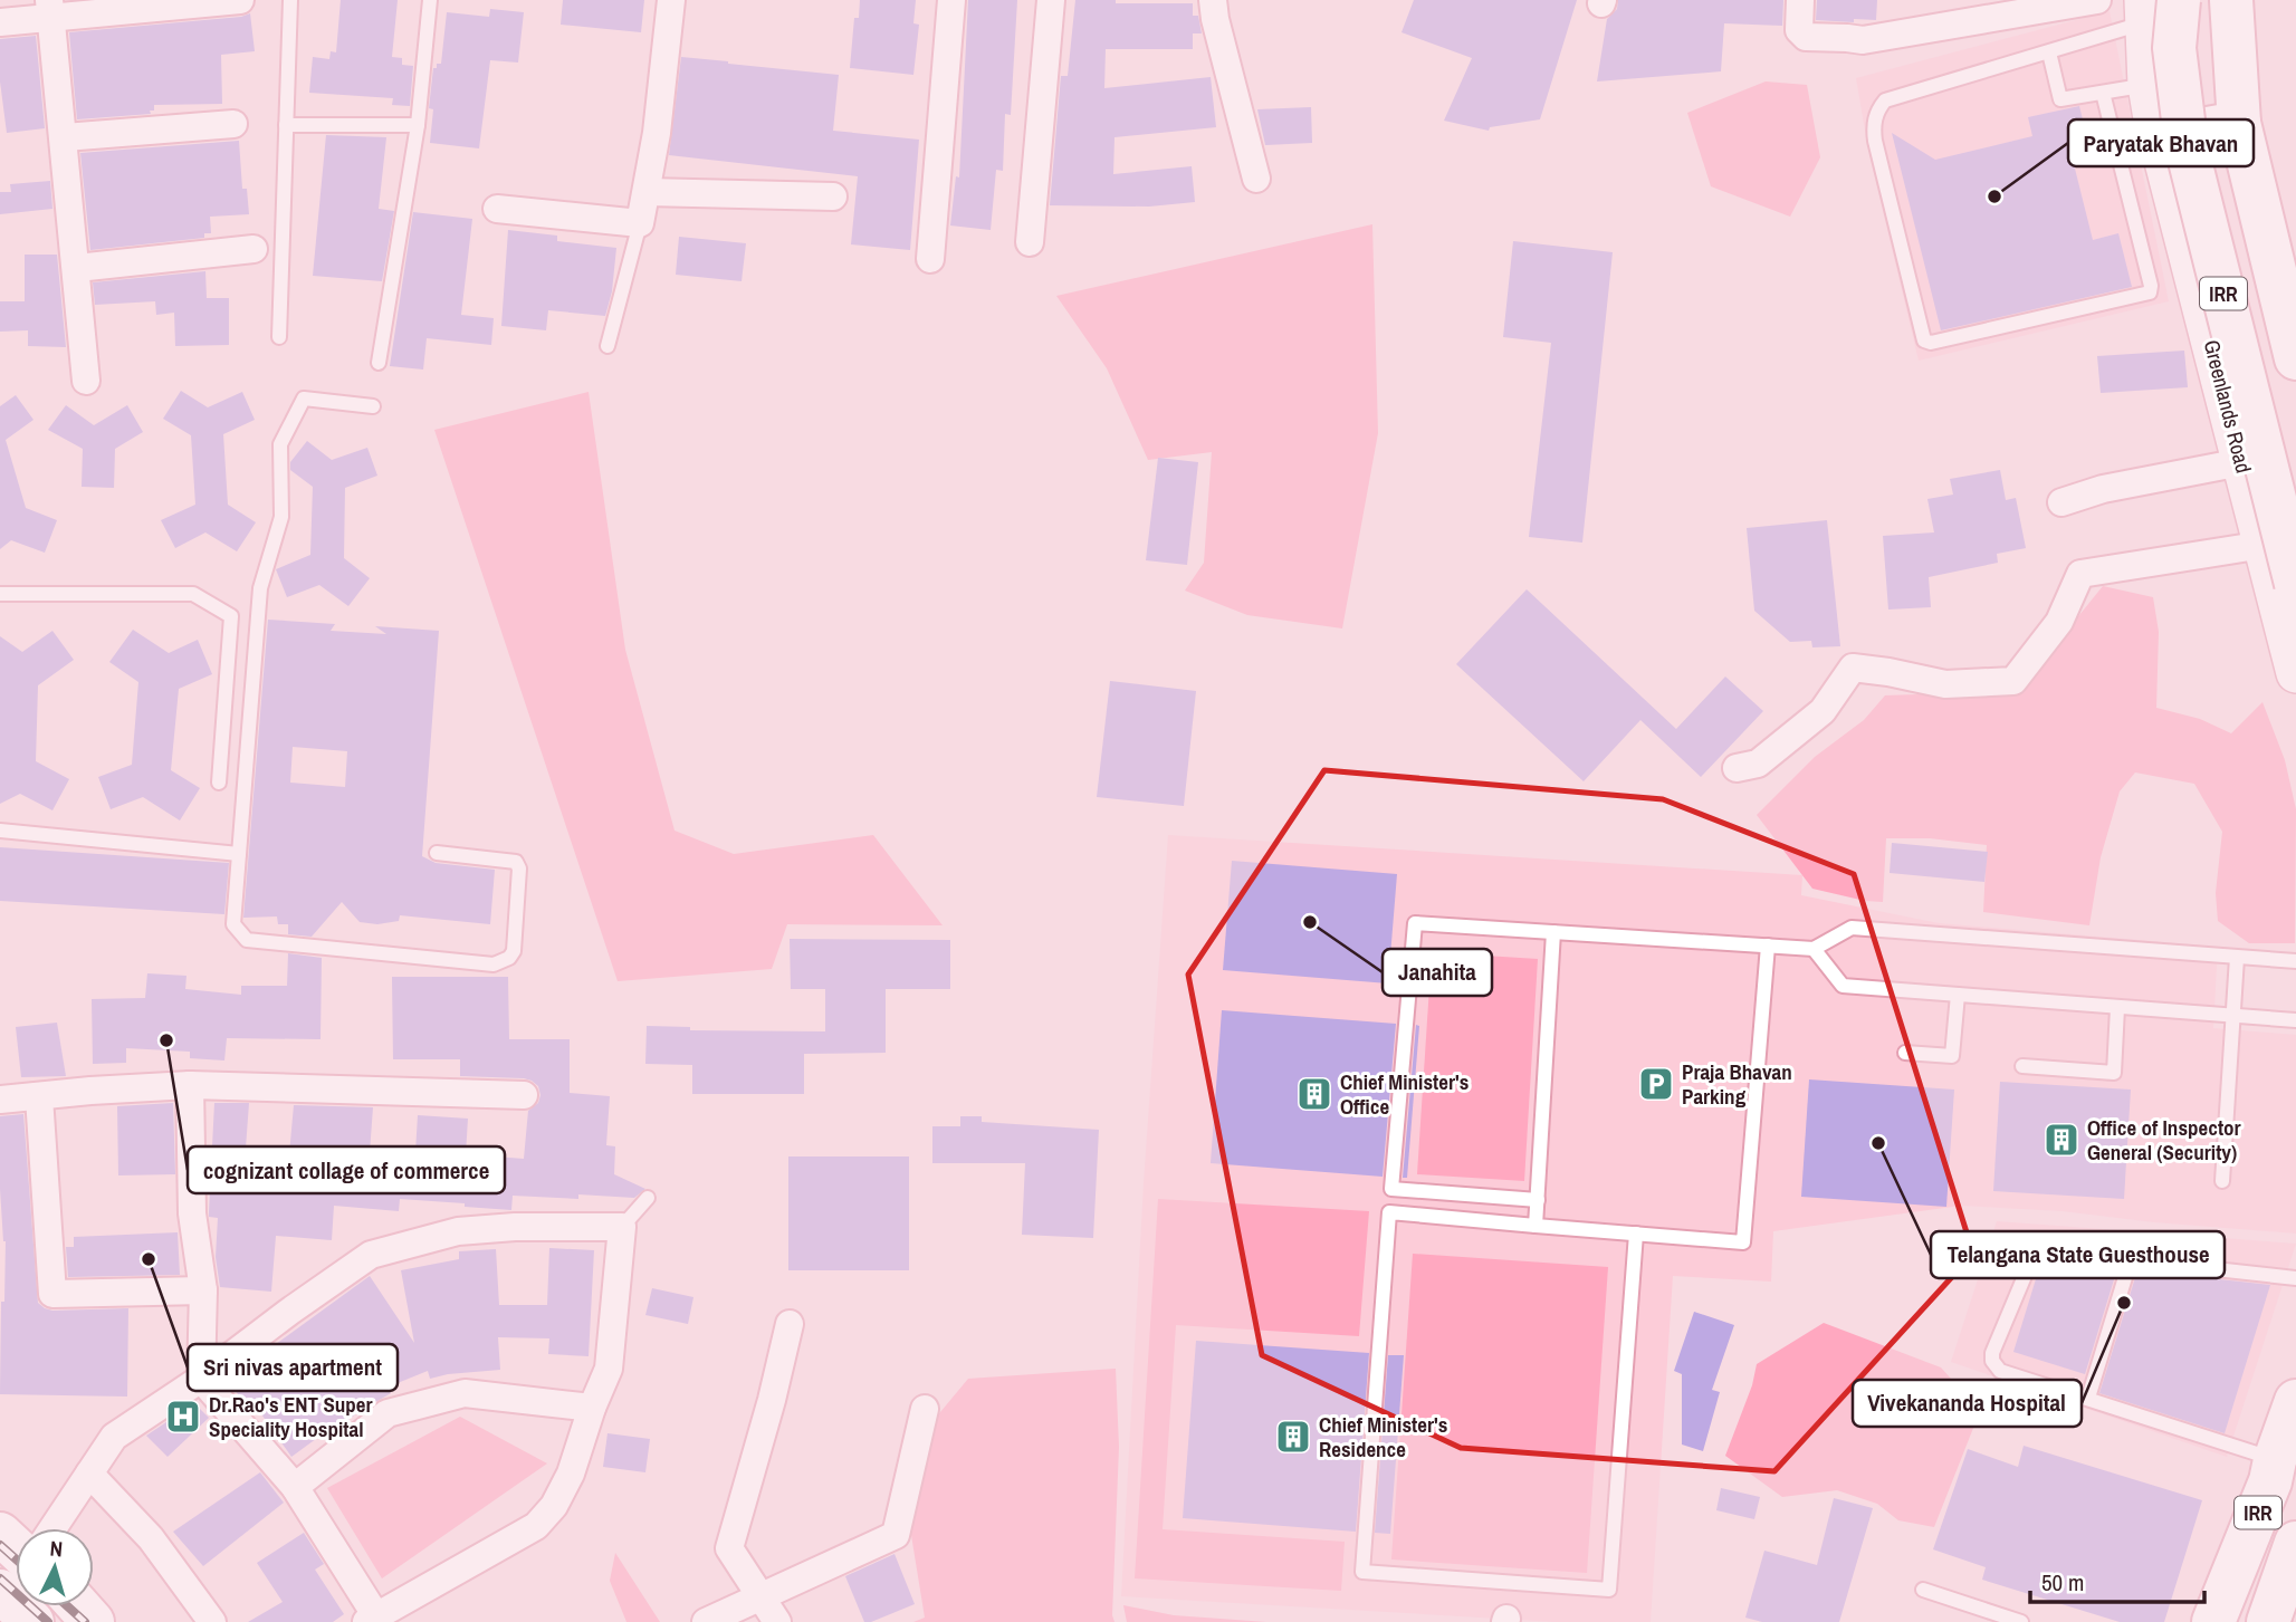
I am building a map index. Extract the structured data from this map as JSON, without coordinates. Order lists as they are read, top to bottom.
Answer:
{
  "streets": {
    "main road": ["IRR"],
    "street": ["Greenlands Road"]
  },
  "crossings": [
    ["IRR", "Greenlands Road"]
  ],
  "places": {
    "other": [
      "Paryatak Bhavan",
      "Janahita",
      "cognizant collage of commerce",
      "Telangana State Guesthouse",
      "Sri nivas apartment",
      "Vivekananda Hospital"
    ],
    "parking": ["Praja Bhavan Parking"],
    "building": ["Chief Minister's Office", "Office of Inspector General (Security)", "Chief Minister's Residence"],
    "hospital": ["Dr.Rao's ENT Super Speciality Hospital"]
  },
  "scale_bar": "50 m",
  "north": "top"
}
